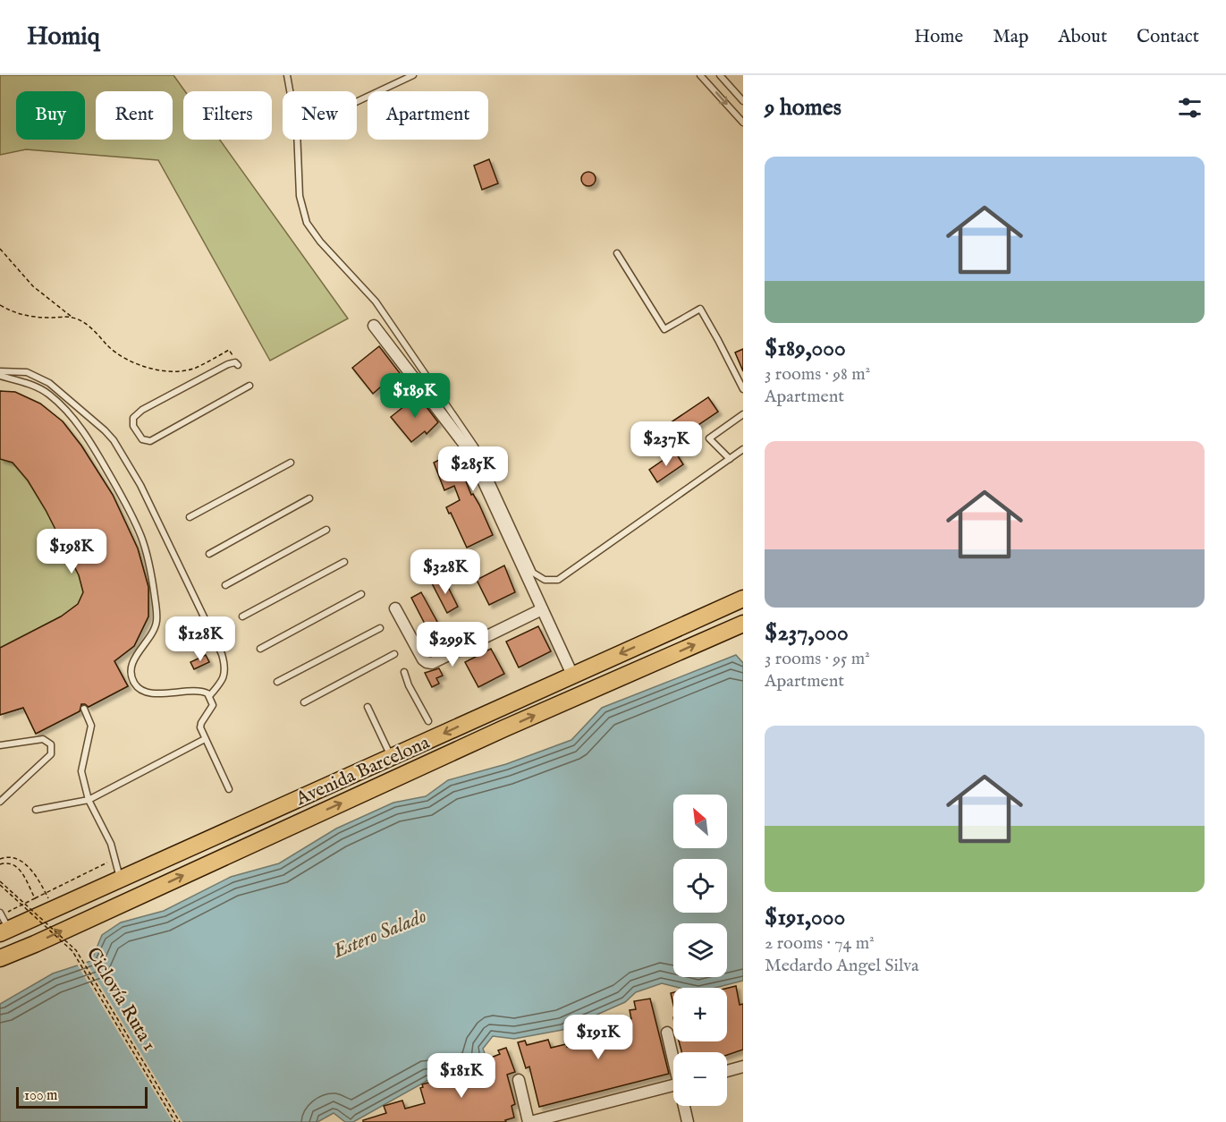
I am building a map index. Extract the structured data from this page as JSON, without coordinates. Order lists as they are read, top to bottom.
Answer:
{
  "streets": {
    "main road": ["Avenida Barcelona"],
    "path": ["Ciclovía Ruta 1"]
  },
  "water": ["Estero Salado"],
  "scale_bar": "100 m",
  "north": "top left",
  "page": {
    "header": "Homiq",
    "nav": [
      "Home",
      "Map",
      "About",
      "Contact"
    ],
    "heading": "9 homes",
    "chip": [
      "Buy",
      "Rent",
      "Filters",
      "New",
      "Apartment"
    ],
    "list": [
      {
        "name": "$189,000",
        "note": "3 rooms · 98 m² · Apartment"
      },
      {
        "name": "$237,000",
        "note": "3 rooms · 95 m² · Apartment"
      },
      {
        "name": "$191,000",
        "note": "2 rooms · 74 m² · Medardo Angel Silva"
      }
    ],
    "price": [
      "$189K",
      "$237K",
      "$285K",
      "$198K",
      "$328K",
      "$128K",
      "$299K",
      "$191K",
      "$181K"
    ],
    "map_buttons": ["+", "−"],
    "scale": "100 m"
  }
}
